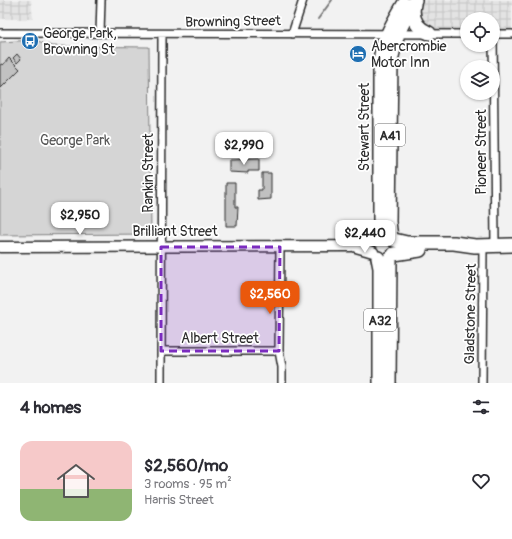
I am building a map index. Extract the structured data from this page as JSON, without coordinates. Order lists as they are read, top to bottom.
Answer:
{
  "streets": {
    "highway": [
      "Stewart Street",
      "A41",
      "Brilliant Street",
      "A32"
    ],
    "street": [
      "Browning Street",
      "Pioneer Street",
      "Rankin Street",
      "Gladstone Street",
      "Albert Street"
    ]
  },
  "crossings": [
    ["Browning Street", "Stewart Street"],
    ["Browning Street", "Rankin Street"],
    ["Stewart Street", "Brilliant Street"],
    ["Pioneer Street", "Brilliant Street"],
    ["Pioneer Street", "Gladstone Street"],
    ["Rankin Street", "Brilliant Street"],
    ["Rankin Street", "Albert Street"],
    ["Brilliant Street", "Gladstone Street"]
  ],
  "parks": ["George Park"],
  "places": {
    "bus stop": ["George Park, Browning St"],
    "hotel": ["Abercrombie Motor Inn"]
  },
  "page": {
    "price": [
      "$2,990",
      "$2,950",
      "$2,440",
      "$2,560"
    ],
    "heading": "4 homes",
    "list": [
      {
        "name": "$2,560/mo",
        "note": "3 rooms · 95 m² · Harris Street"
      }
    ]
  }
}
